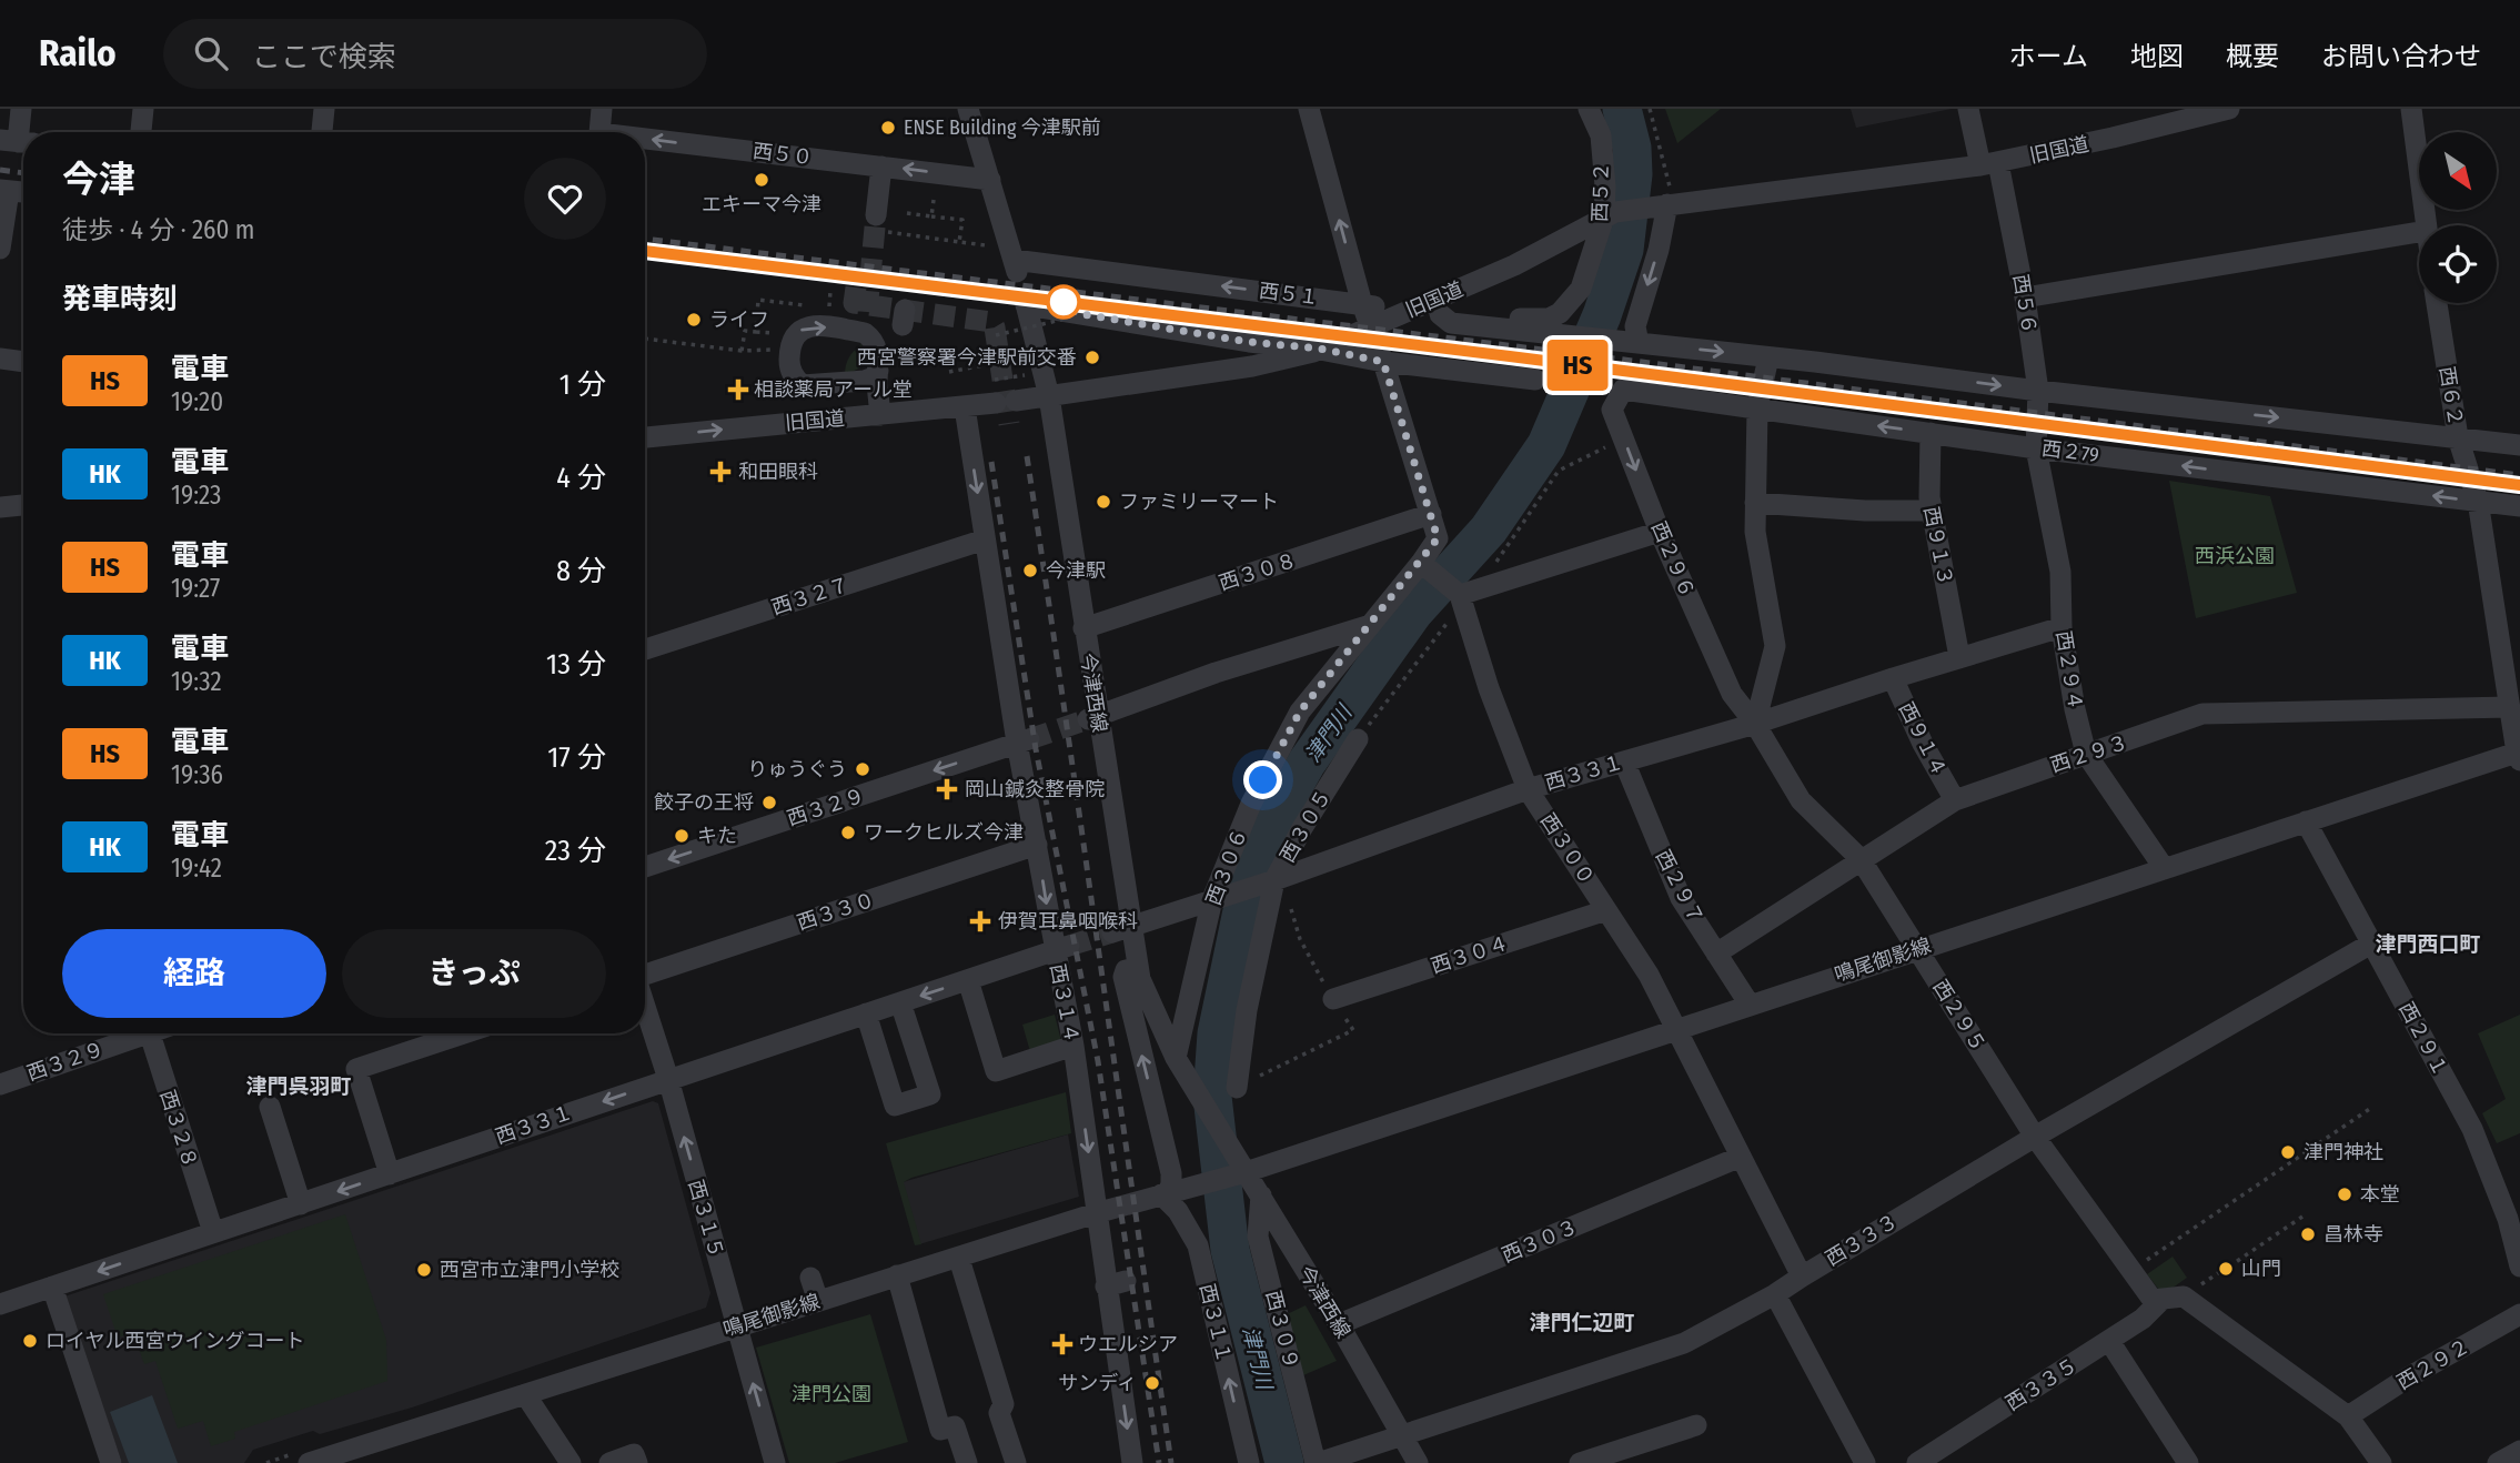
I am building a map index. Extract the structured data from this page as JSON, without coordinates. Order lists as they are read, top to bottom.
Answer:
{
  "streets": {
    "street": [
      "旧国道",
      "西５０",
      "西５２",
      "西５１",
      "西５６",
      "西６２",
      "西２79",
      "西９１３",
      "西２９６",
      "西３０８",
      "西３２７",
      "西２９４",
      "今津西線",
      "西９１４",
      "西２９３",
      "西３３１",
      "西３２９",
      "西３０５",
      "西３００",
      "西３０６",
      "西２９７",
      "西３３０",
      "西３０４",
      "鳴尾御影線",
      "西３１４",
      "西２９５",
      "西２９１",
      "西３２８",
      "西３１５",
      "西３３３",
      "西３０３",
      "西３１１",
      "西３０９",
      "西２９２",
      "西３３５"
    ]
  },
  "crossings": [
    ["旧国道", "西５２"],
    ["旧国道", "西５１"],
    ["旧国道", "西５６"],
    ["旧国道", "今津西線"],
    ["旧国道", "西３０６"],
    ["旧国道", "西３１４"],
    ["西５０", "西５１"],
    ["西５２", "西５１"],
    ["西５１", "西３０６"],
    ["西５６", "西２79"],
    ["西５６", "西２９４"],
    ["西６２", "西２79"],
    ["西６２", "西２９３"],
    ["西６２", "鳴尾御影線"],
    ["西２79", "西９１３"],
    ["西２79", "西２９６"],
    ["西２79", "西２９４"],
    ["西９１３", "西３３１"],
    ["西２９６", "西３３１"],
    ["西２９６", "西２９５"],
    ["西３０８", "今津西線"],
    ["西３０８", "西３０６"],
    ["西３２７", "西３１４"],
    ["西２９４", "西２９３"],
    ["西２９４", "西３３１"],
    ["西２９４", "鳴尾御影線"],
    ["今津西線", "西３３１"],
    ["今津西線", "西３０６"],
    ["今津西線", "鳴尾御影線"],
    ["今津西線", "西３３３"],
    ["今津西線", "西３０３"],
    ["今津西線", "西３０９"],
    ["西９１４", "西２９３"],
    ["西９１４", "西３３１"],
    ["西２９３", "西２９７"],
    ["西２９３", "西２９５"],
    ["西３３１", "西３０５"],
    ["西３３１", "西３００"],
    ["西３３１", "西３０６"],
    ["西３３１", "西２９７"],
    ["西３３１", "西３１４"],
    ["西３３１", "西２９５"],
    ["西３３１", "西３２８"],
    ["西３３１", "西３１５"],
    ["西３２９", "西３１４"],
    ["西３００", "西３０４"],
    ["西３００", "鳴尾御影線"],
    ["西３００", "西３３３"],
    ["西３００", "西３０３"],
    ["西２９７", "鳴尾御影線"],
    ["西３３０", "西３１４"],
    ["鳴尾御影線", "西３１４"],
    ["鳴尾御影線", "西２９５"],
    ["鳴尾御影線", "西２９１"],
    ["鳴尾御影線", "西３１５"],
    ["鳴尾御影線", "西３１１"],
    ["西２９５", "西３３３"],
    ["西２９５", "西３３５"],
    ["西２９１", "西３３３"],
    ["西３３３", "西３０９"]
  ],
  "one_way": [
    "西５０",
    "西５１",
    "西３２９",
    "西３１１"
  ],
  "districts": ["津門西口町", "津門呉羽町", "津門仁辺町"],
  "water": ["津門川"],
  "parks": ["西浜公園", "津門公園"],
  "places": {
    "other": [
      "ENSE Building 今津駅前",
      "エキーマ今津",
      "ライフ",
      "西宮警察署今津駅前交番",
      "ファミリーマート",
      "今津駅",
      "りゅうぐう",
      "餃子の王将",
      "ワークヒルズ今津",
      "キた",
      "津門神社",
      "本堂",
      "昌林寺",
      "山門",
      "西宮市立津門小学校",
      "ロイヤル西宮ウイングコート",
      "サンディ"
    ],
    "health": [
      "相談薬局アール堂",
      "和田眼科",
      "岡山鍼灸整骨院",
      "伊賀耳鼻咽喉科",
      "ウエルシア"
    ]
  },
  "north": "bottom right",
  "page": {
    "header": "Railo",
    "search": "ここで検索",
    "nav": [
      "ホーム",
      "地図",
      "概要",
      "お問い合わせ"
    ],
    "on_map": "HS",
    "heading": [
      ["今津", "徒歩 · 4 分 · 260 m"],
      "発車時刻"
    ],
    "list": [
      {
        "mark": "HS",
        "name": "電車",
        "note": "19:20",
        "value": "1 分"
      },
      {
        "mark": "HK",
        "name": "電車",
        "note": "19:23",
        "value": "4 分"
      },
      {
        "mark": "HS",
        "name": "電車",
        "note": "19:27",
        "value": "8 分"
      },
      {
        "mark": "HK",
        "name": "電車",
        "note": "19:32",
        "value": "13 分"
      },
      {
        "mark": "HS",
        "name": "電車",
        "note": "19:36",
        "value": "17 分"
      },
      {
        "mark": "HK",
        "name": "電車",
        "note": "19:42",
        "value": "23 分"
      }
    ],
    "buttons": ["経路", "きっぷ"]
  }
}
